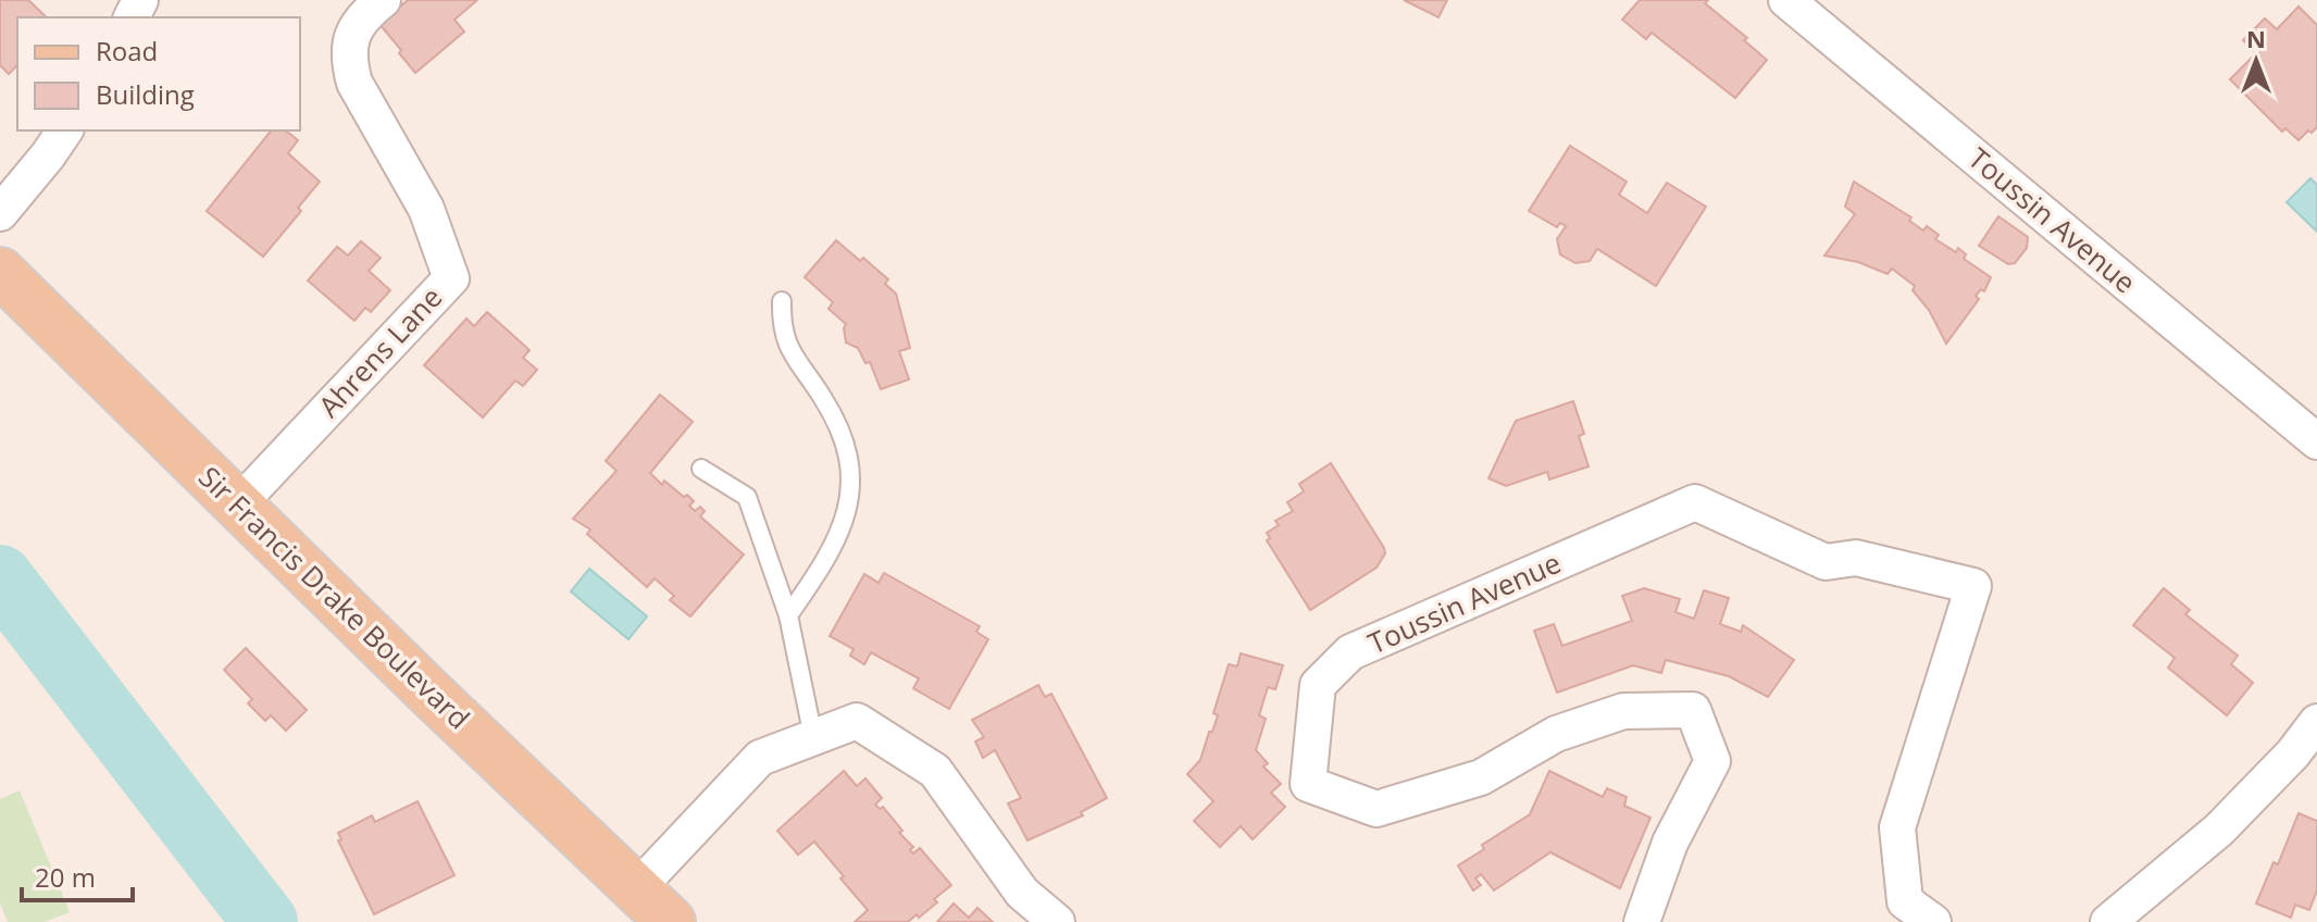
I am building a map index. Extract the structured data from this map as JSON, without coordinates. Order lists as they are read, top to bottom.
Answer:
{
  "streets": {
    "main road": ["Sir Francis Drake Boulevard"],
    "street": ["Toussin Avenue", "Ahrens Lane"]
  },
  "crossings": [
    ["Ahrens Lane", "Sir Francis Drake Boulevard"]
  ],
  "legend": ["Road", "Building"],
  "scale_bar": "20 m",
  "north": "top"
}
